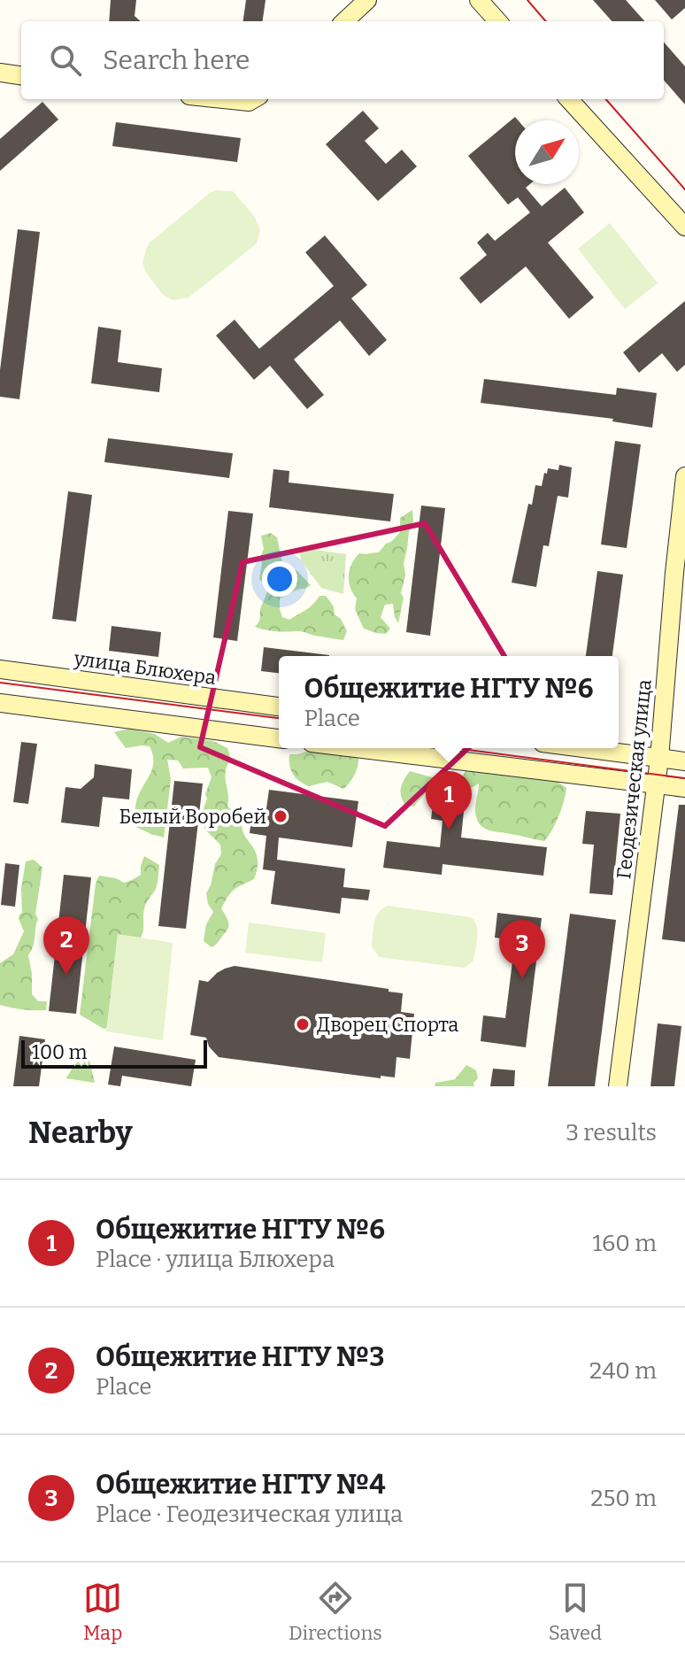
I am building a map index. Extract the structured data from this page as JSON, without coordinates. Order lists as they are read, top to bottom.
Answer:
{
  "streets": {
    "street": ["улица Блюхера", "Геодезическая улица"]
  },
  "places": ["Белый Воробей", "Дворец Спорта"],
  "scale_bar": "100 m",
  "north": "top right",
  "page": {
    "search": "Search here",
    "popup": ["Общежитие НГТУ №6", "Place"],
    "pins": ["1", "2", "3"],
    "scale": "100 m",
    "heading": ["Nearby", "3 results"],
    "list": [
      {
        "mark": "1",
        "name": "Общежитие НГТУ №6",
        "note": "Place · улица Блюхера",
        "value": "160 m"
      },
      {
        "mark": "2",
        "name": "Общежитие НГТУ №3",
        "note": "Place",
        "value": "240 m"
      },
      {
        "mark": "3",
        "name": "Общежитие НГТУ №4",
        "note": "Place · Геодезическая улица",
        "value": "250 m"
      }
    ],
    "nav": ["Map", "Directions", "Saved"]
  }
}
